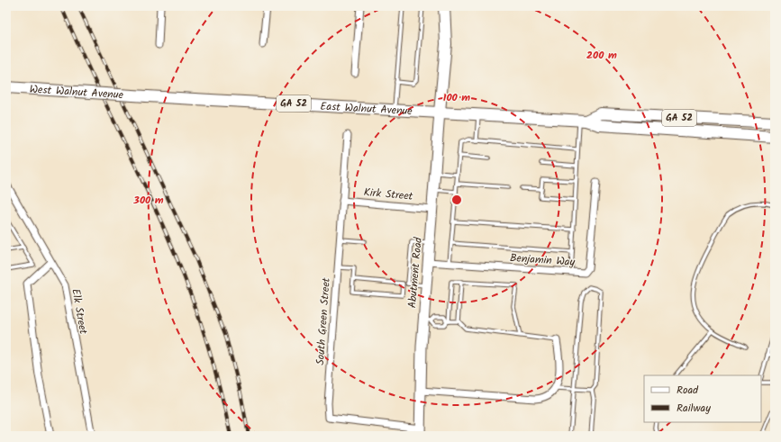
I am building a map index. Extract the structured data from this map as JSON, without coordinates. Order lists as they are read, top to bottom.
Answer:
{
  "streets": {
    "main road": [
      "West Walnut Avenue",
      "GA 52",
      "East Walnut Avenue",
      "Abutment Road"
    ],
    "street": [
      "Kirk Street",
      "Benjamin Way",
      "Elk Street",
      "South Green Street"
    ]
  },
  "crossings": [
    ["West Walnut Avenue", "East Walnut Avenue"],
    ["East Walnut Avenue", "Abutment Road"],
    ["Kirk Street", "Abutment Road"],
    ["Kirk Street", "South Green Street"],
    ["Benjamin Way", "Abutment Road"],
    ["Abutment Road", "South Green Street"]
  ],
  "legend": ["Road", "Railway"],
  "rings": ["200 m", "100 m", "300 m"]
}
